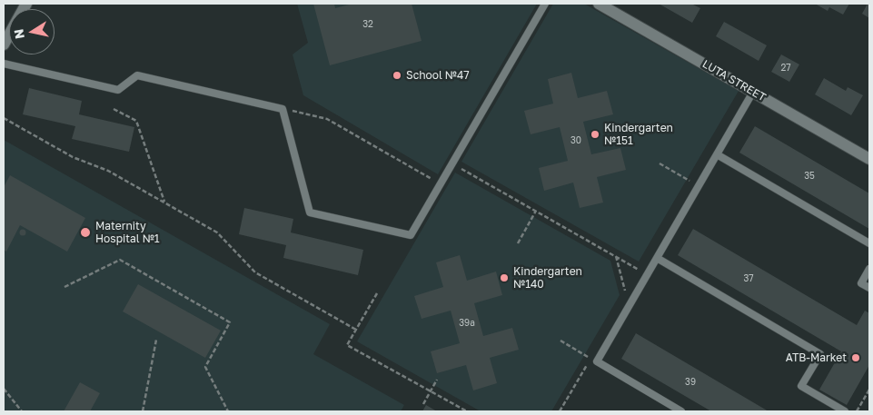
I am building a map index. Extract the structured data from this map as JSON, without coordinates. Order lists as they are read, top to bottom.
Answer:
{
  "streets": {
    "street": ["LUTA STREET"]
  },
  "places": [
    "School №47",
    "Kindergarten №151",
    "Maternity Hospital №1",
    "Kindergarten №140",
    "ATB-Market"
  ],
  "house_numbers": [
    "32",
    "27",
    "30",
    "35",
    "37",
    "39а",
    "39"
  ],
  "north": "left"
}
